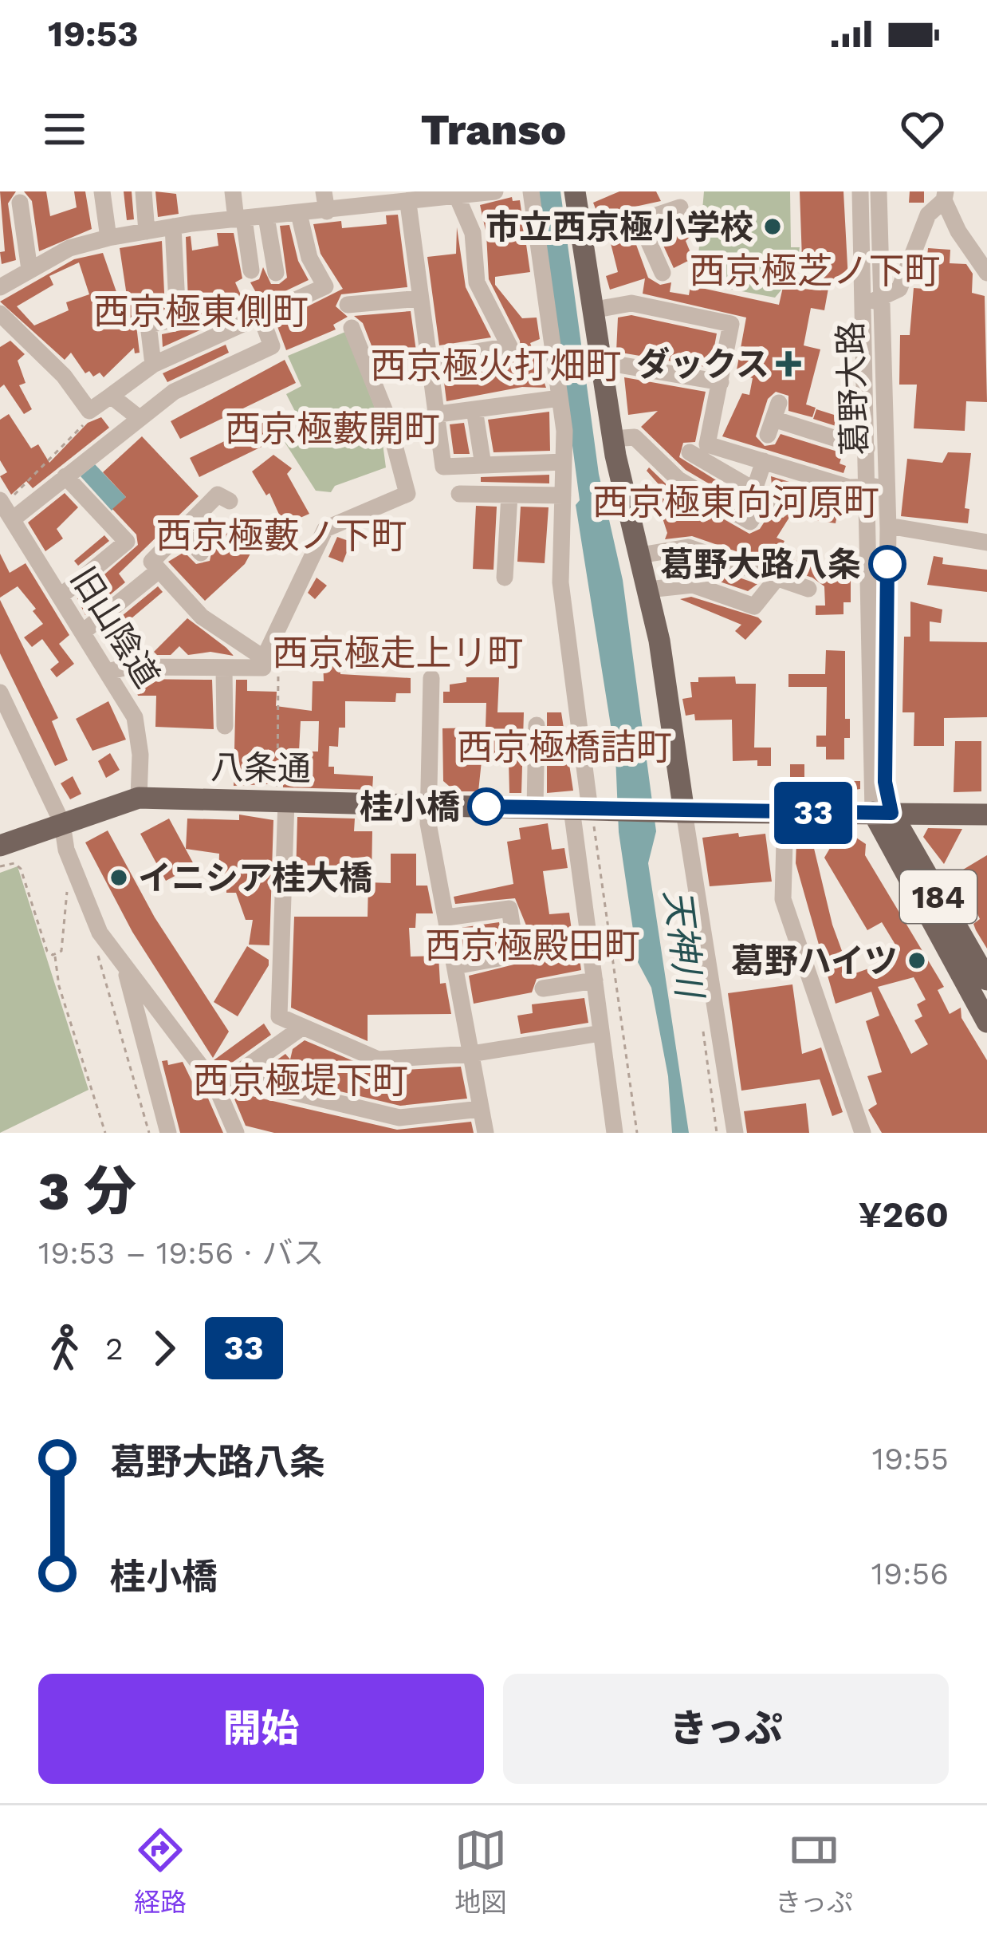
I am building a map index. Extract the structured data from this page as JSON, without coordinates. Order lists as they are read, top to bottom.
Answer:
{
  "streets": {
    "main road": ["八条通", "184"],
    "street": ["葛野大路", "旧山陰道"]
  },
  "crossings": [
    ["葛野大路", "八条通"],
    ["葛野大路", "184"],
    ["旧山陰道", "八条通"],
    ["八条通", "184"]
  ],
  "districts": [
    "西京極芝ノ下町",
    "西京極東側町",
    "西京極火打畑町",
    "西京極藪開町",
    "西京極東向河原町",
    "西京極藪ノ下町",
    "西京極走上リ町",
    "西京極橋詰町",
    "西京極殿田町",
    "西京極堤下町"
  ],
  "water": ["天神川"],
  "places": {
    "other": [
      "市立西京極小学校",
      "葛野大路八条",
      "桂小橋",
      "イニシア桂大橋",
      "葛野ハイツ"
    ],
    "health": ["ダックス"]
  },
  "lines": ["bus line 33"],
  "page": {
    "status": "19:53",
    "header": "Transo",
    "on_map": "33",
    "heading": ["3 分", "19:53 – 19:56 · バス", "¥260"],
    "legs": ["2", "33"],
    "list": [
      {
        "name": "葛野大路八条",
        "value": "19:55"
      },
      {
        "name": "桂小橋",
        "value": "19:56"
      }
    ],
    "buttons": ["開始", "きっぷ"],
    "tabs": ["経路", "地図", "きっぷ"]
  }
}
